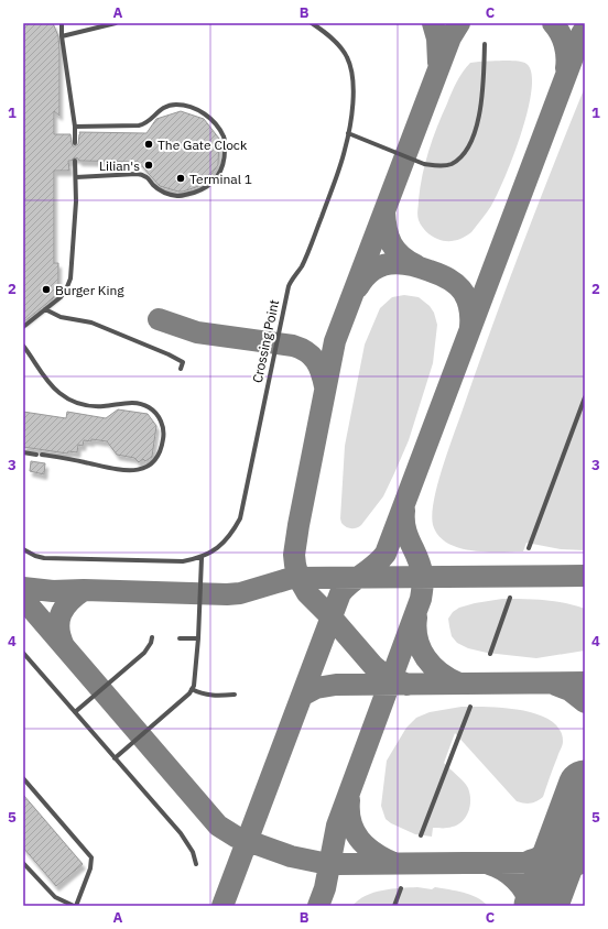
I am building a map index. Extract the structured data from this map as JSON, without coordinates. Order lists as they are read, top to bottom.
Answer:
{
  "streets": {
    "lane": ["Crossing Point"]
  },
  "places": [
    "The Gate Clock",
    "Lilian's",
    "Terminal 1",
    "Burger King"
  ],
  "grid": {
    "columns": ["A", "B", "C"],
    "rows": [
      "1",
      "2",
      "3",
      "4",
      "5"
    ]
  }
}
